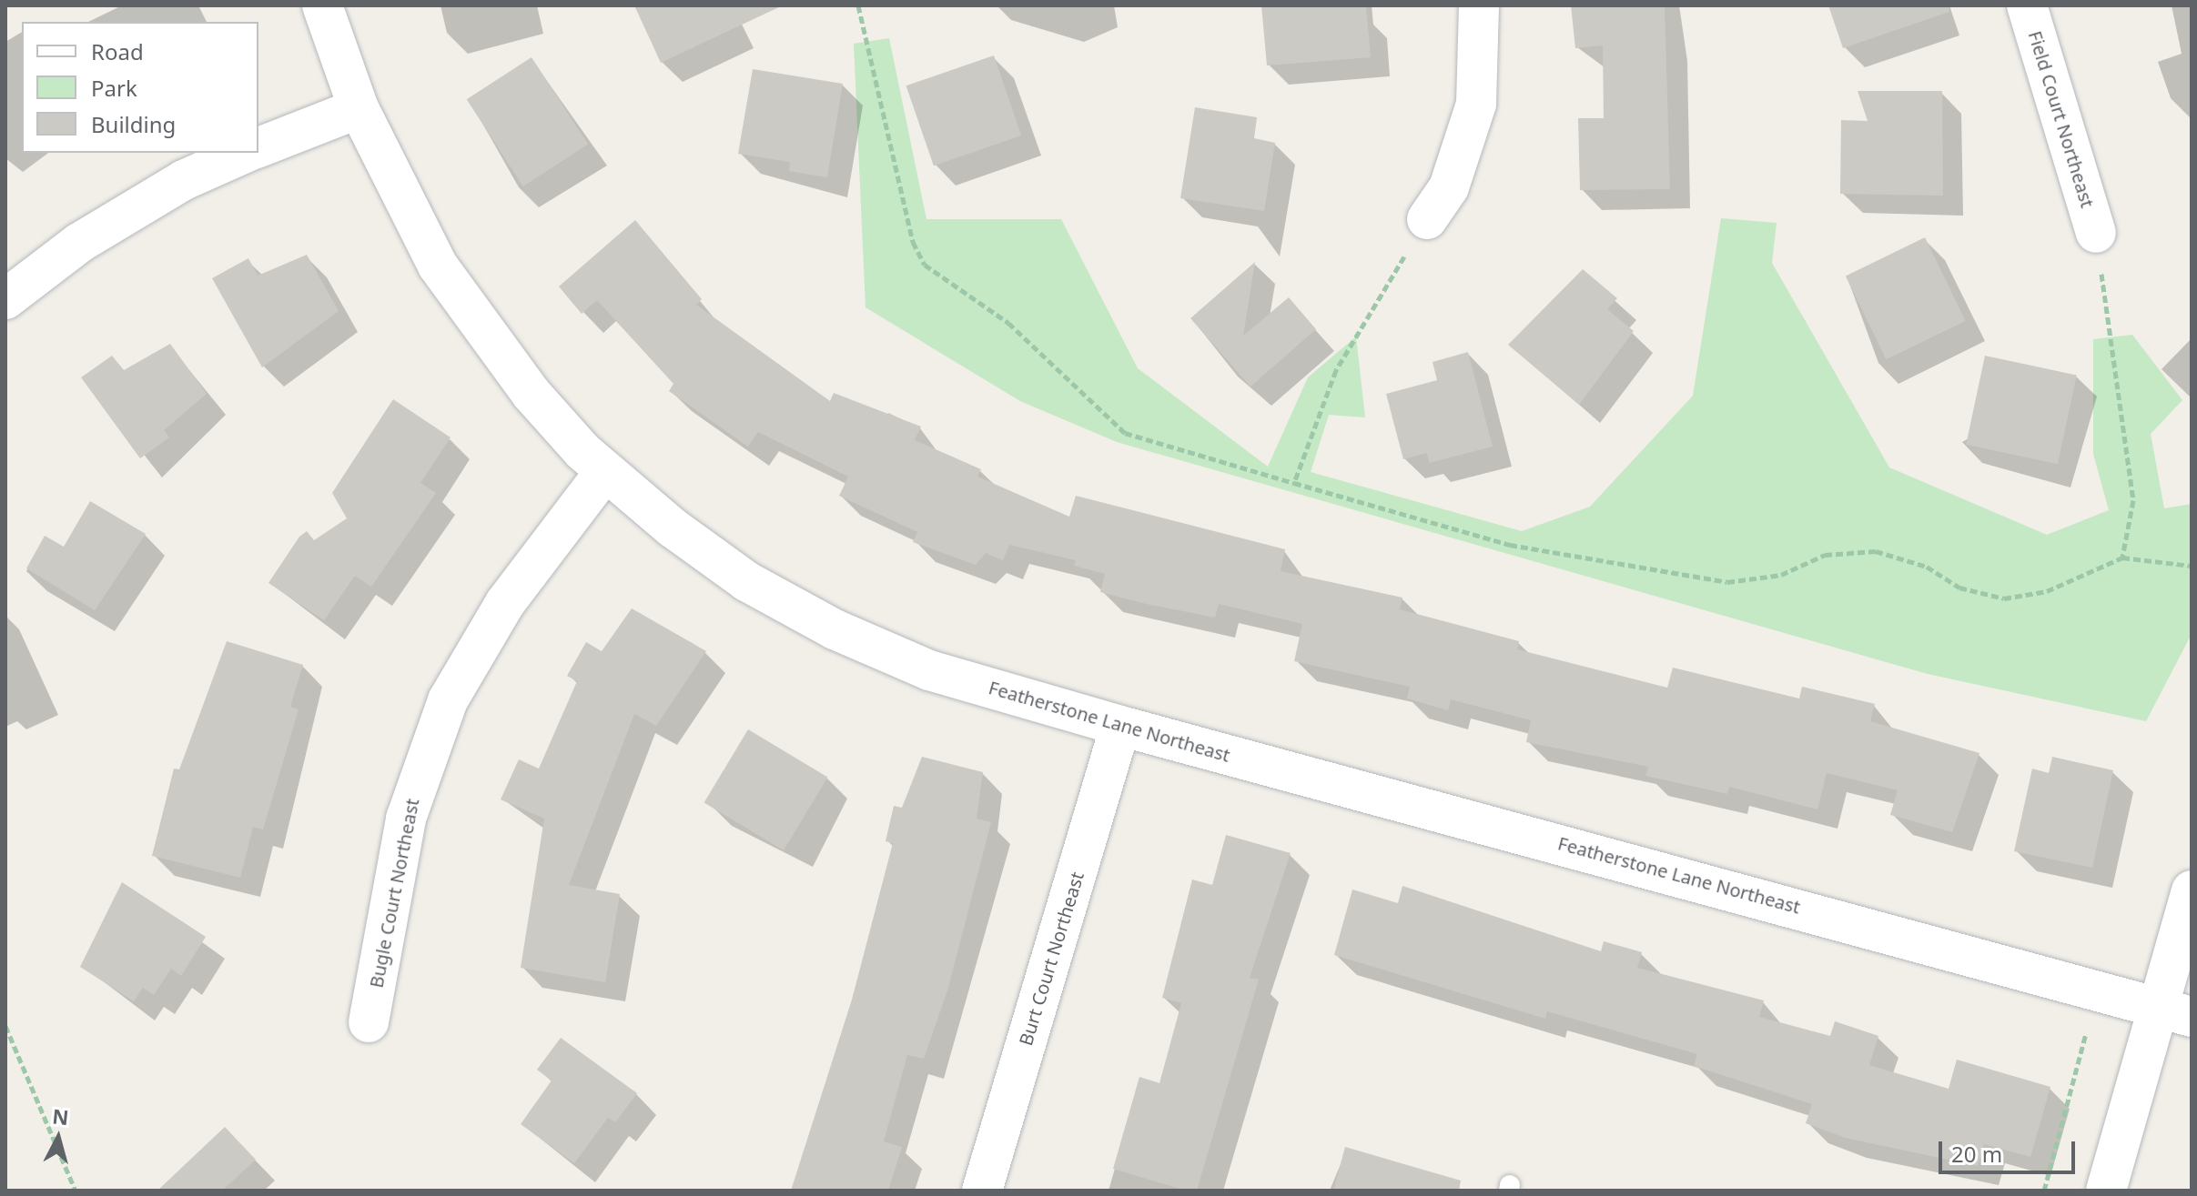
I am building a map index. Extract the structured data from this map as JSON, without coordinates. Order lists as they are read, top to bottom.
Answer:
{
  "streets": {
    "street": [
      "Field Court Northeast",
      "Featherstone Lane Northeast",
      "Bugle Court Northeast",
      "Burt Court Northeast"
    ]
  },
  "crossings": [
    ["Featherstone Lane Northeast", "Bugle Court Northeast"],
    ["Featherstone Lane Northeast", "Burt Court Northeast"]
  ],
  "legend": ["Road", "Park", "Building"],
  "scale_bar": "20 m",
  "north": "top"
}
